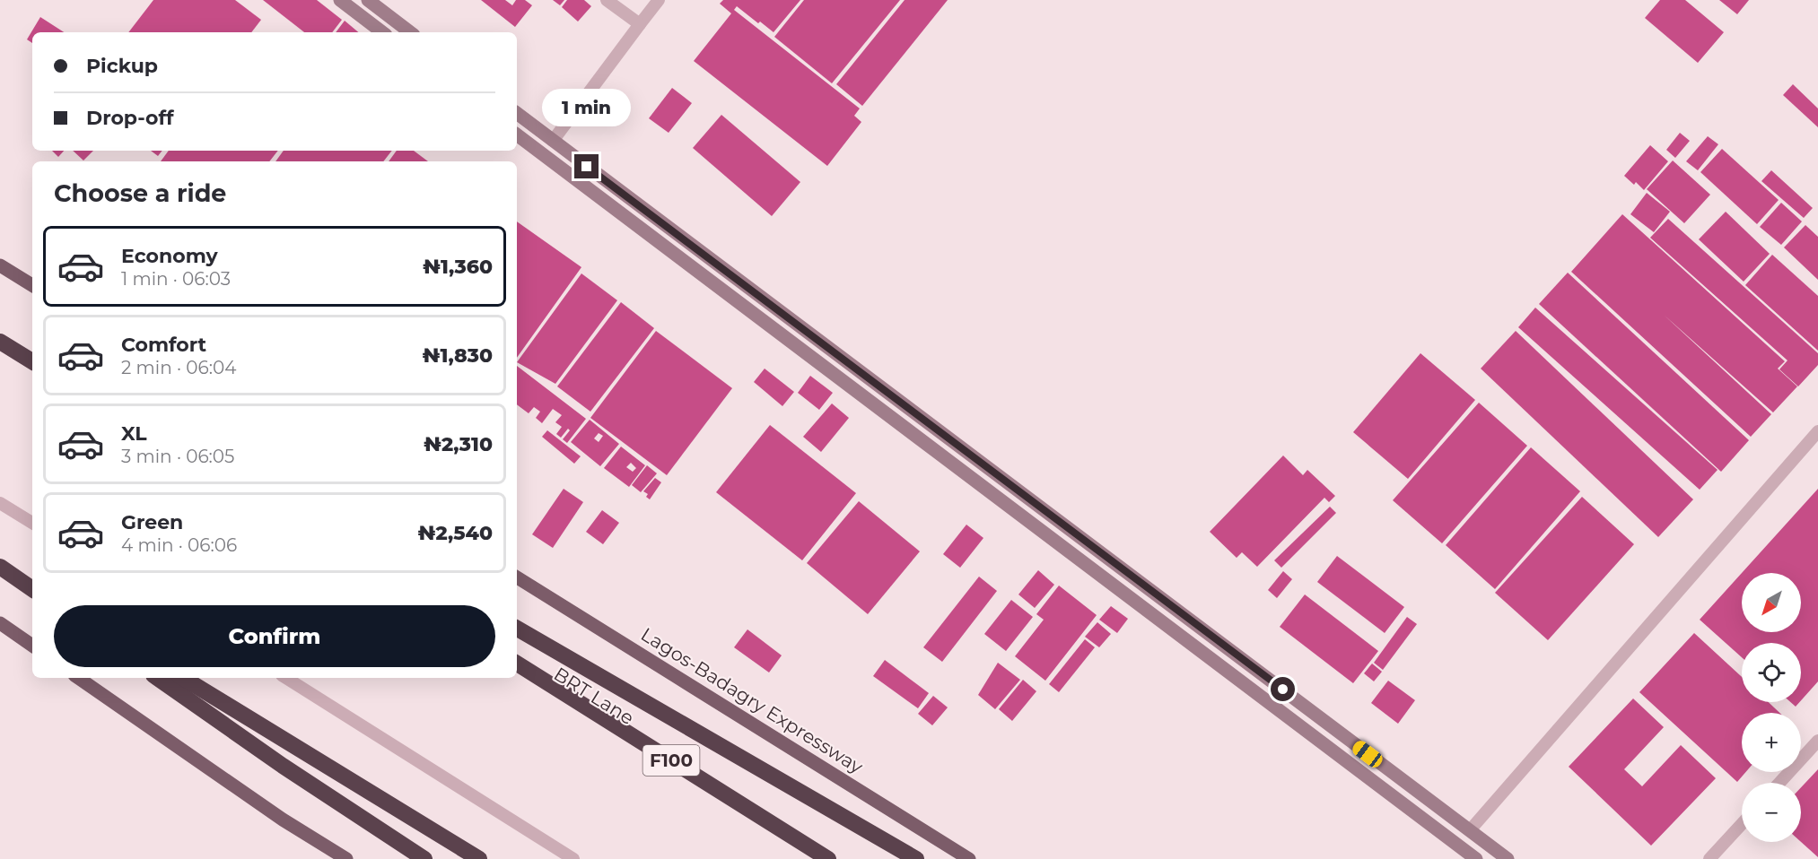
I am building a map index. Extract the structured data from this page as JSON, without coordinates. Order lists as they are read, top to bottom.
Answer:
{
  "streets": {
    "highway": ["F100"],
    "main road": ["Lagos-Badagry Expressway"],
    "lane": ["BRT Lane"]
  },
  "north": "bottom left",
  "page": {
    "banner": ["Pickup", "Drop-off"],
    "bubble": "1 min",
    "heading": "Choose a ride",
    "list": [
      {
        "name": "Economy",
        "note": "1 min · 06:03",
        "value": "₦1,360"
      },
      {
        "name": "Comfort",
        "note": "2 min · 06:04",
        "value": "₦1,830"
      },
      {
        "name": "XL",
        "note": "3 min · 06:05",
        "value": "₦2,310"
      },
      {
        "name": "Green",
        "note": "4 min · 06:06",
        "value": "₦2,540"
      }
    ],
    "map_buttons": ["+", "−"],
    "buttons": "Confirm"
  }
}
